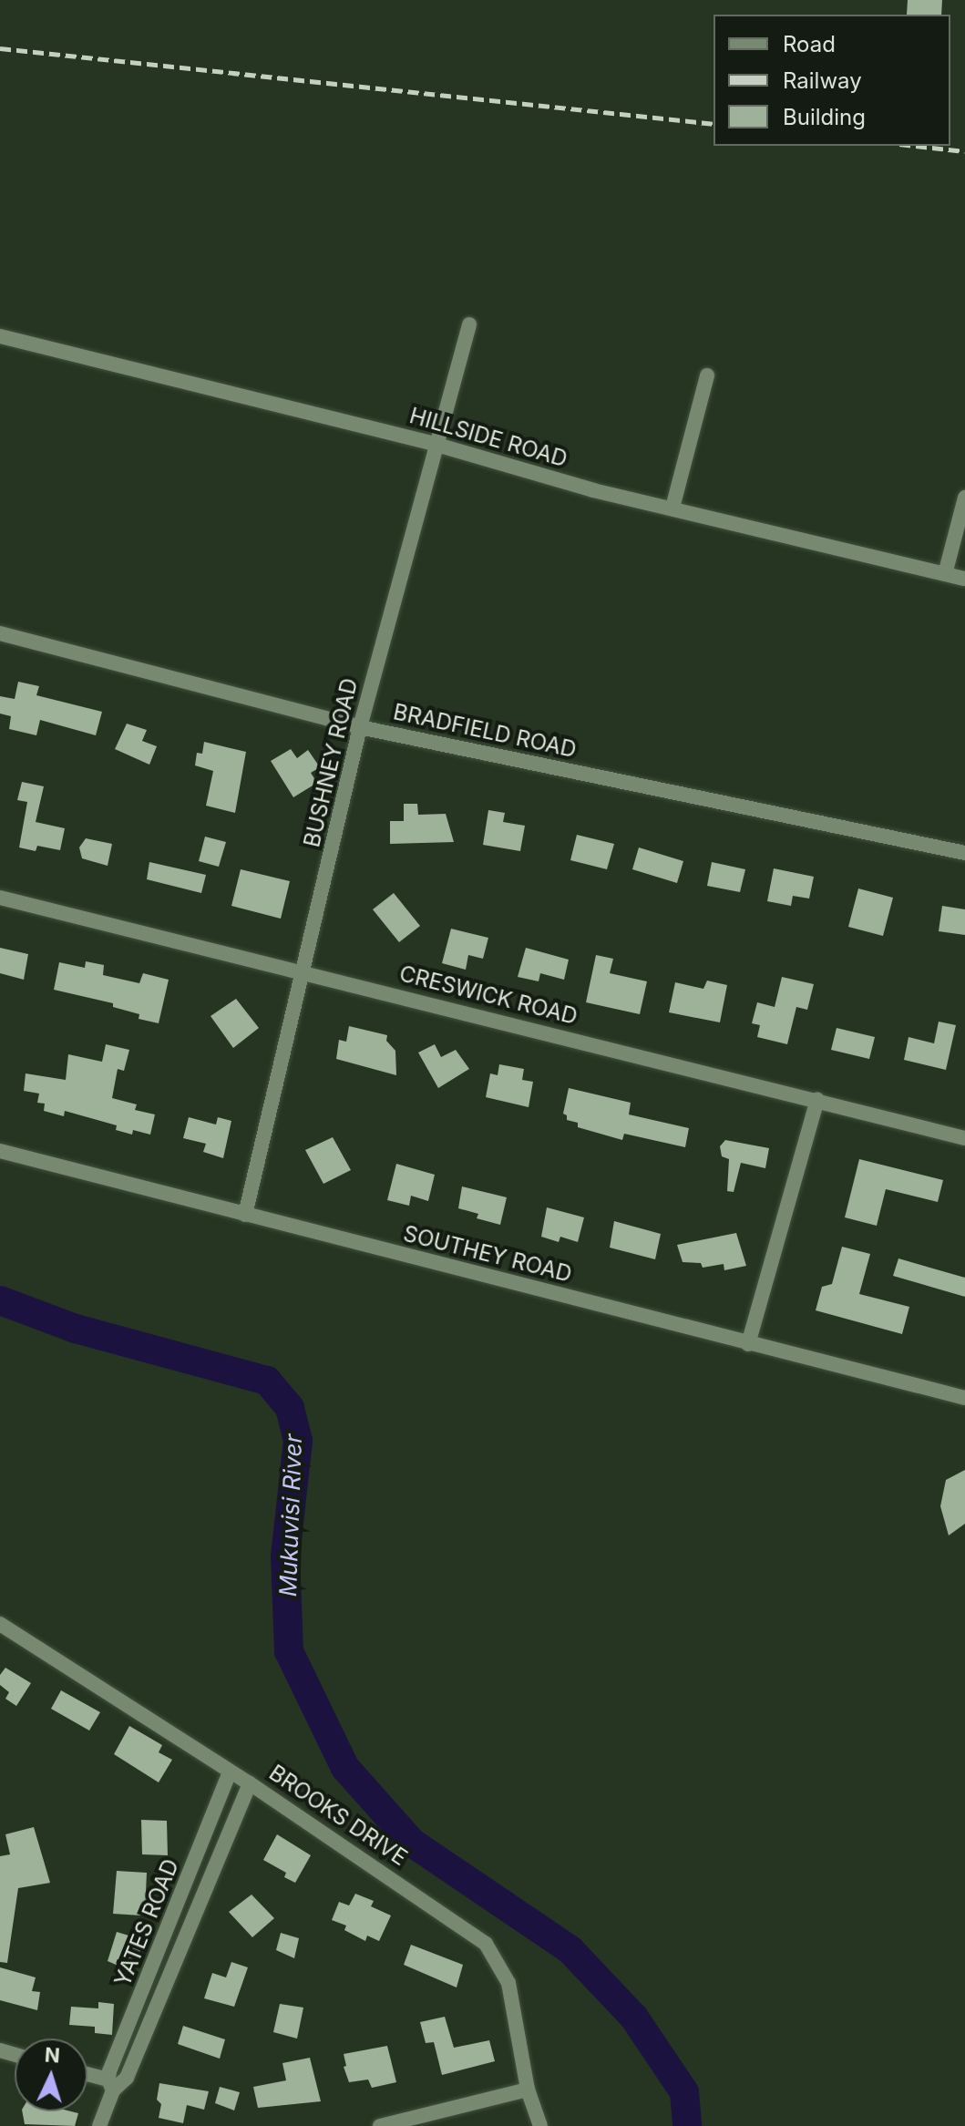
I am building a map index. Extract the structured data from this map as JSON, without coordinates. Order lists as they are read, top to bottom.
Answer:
{
  "streets": {
    "street": [
      "HILLSIDE ROAD",
      "BRADFIELD ROAD",
      "BUSHNEY ROAD",
      "CRESWICK ROAD",
      "SOUTHEY ROAD",
      "BROOKS DRIVE",
      "YATES ROAD"
    ]
  },
  "crossings": [
    ["HILLSIDE ROAD", "BUSHNEY ROAD"],
    ["BRADFIELD ROAD", "BUSHNEY ROAD"],
    ["BUSHNEY ROAD", "CRESWICK ROAD"],
    ["BUSHNEY ROAD", "SOUTHEY ROAD"],
    ["BROOKS DRIVE", "YATES ROAD"]
  ],
  "water": ["Mukuvisi River"],
  "legend": ["Road", "Railway", "Building"],
  "north": "top"
}
